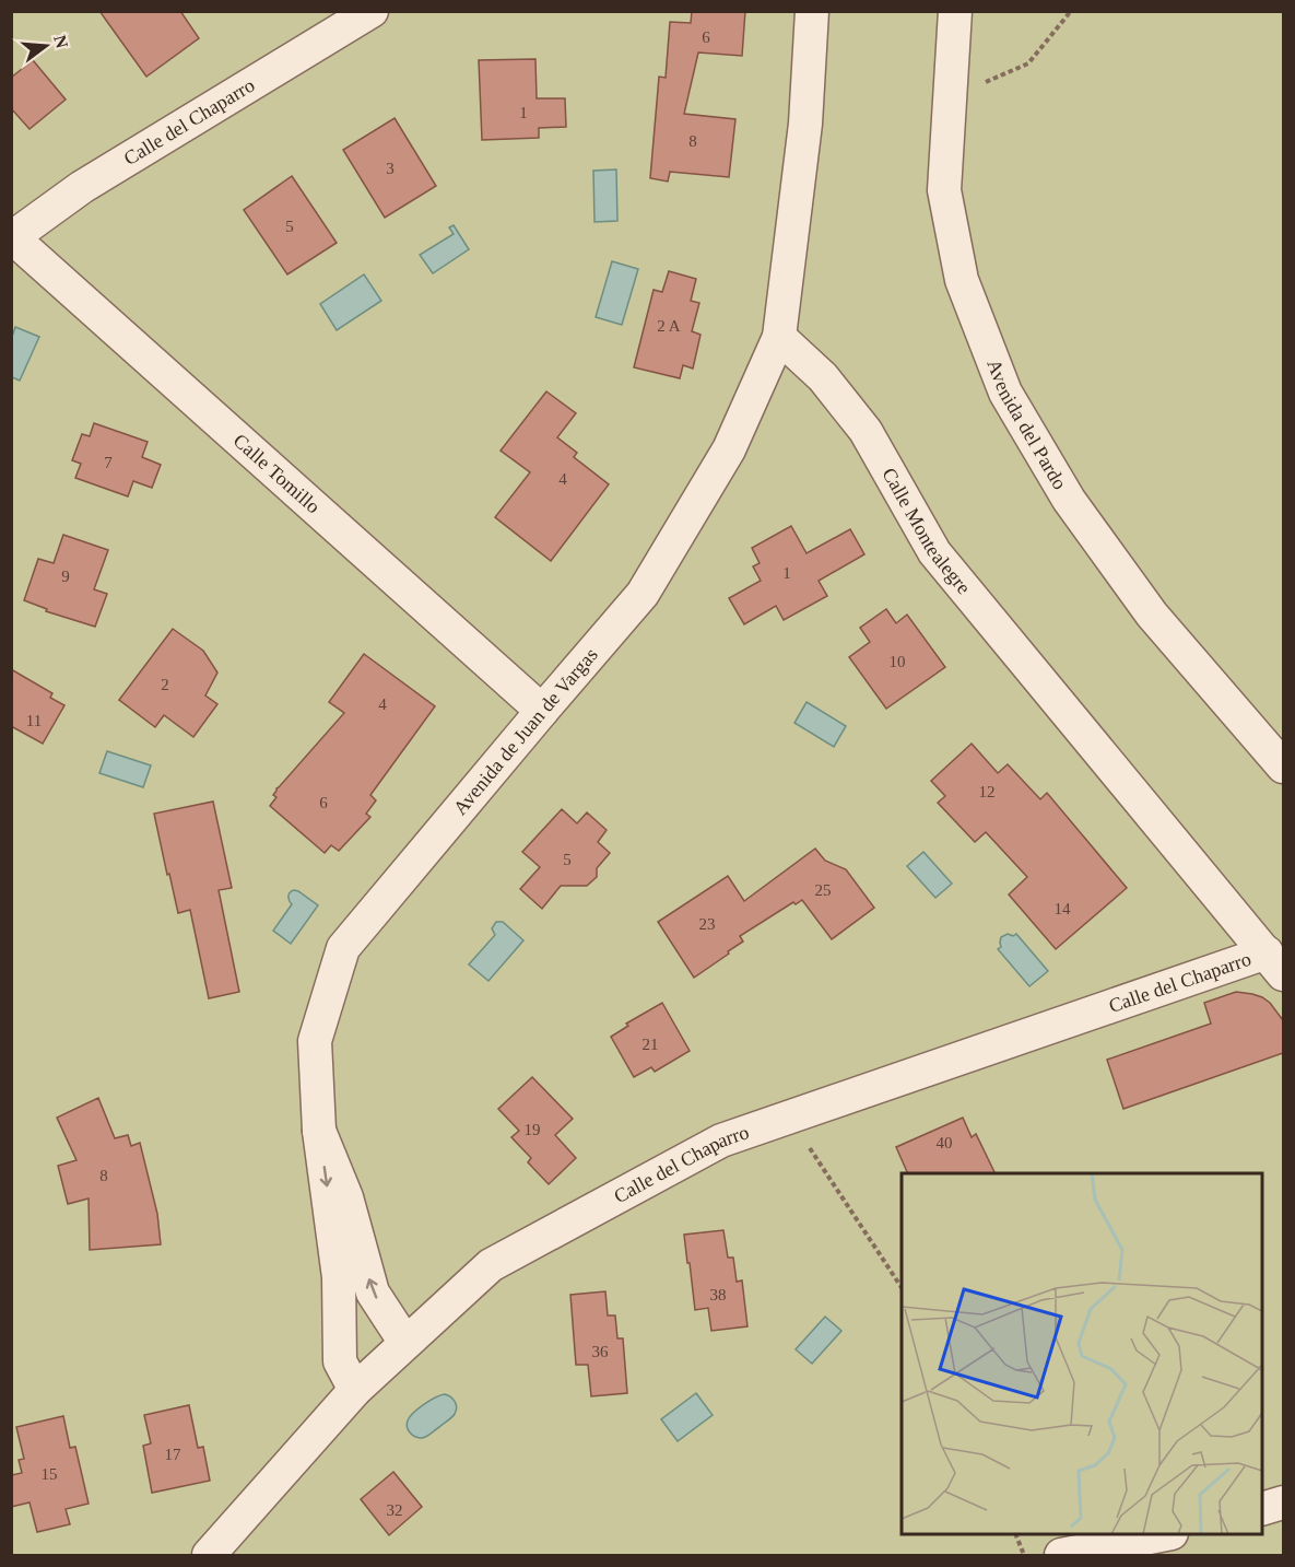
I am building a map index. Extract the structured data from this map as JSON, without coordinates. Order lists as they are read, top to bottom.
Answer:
{
  "streets": {
    "street": [
      "Calle del Chaparro",
      "Avenida del Pardo",
      "Calle Tomillo",
      "Calle Montealegre",
      "Avenida de Juan de Vargas"
    ]
  },
  "crossings": [
    ["Calle del Chaparro", "Calle Tomillo"],
    ["Calle del Chaparro", "Calle Montealegre"],
    ["Calle del Chaparro", "Avenida de Juan de Vargas"],
    ["Calle Tomillo", "Avenida de Juan de Vargas"],
    ["Calle Montealegre", "Avenida de Juan de Vargas"]
  ],
  "house_numbers": [
    "6",
    "1",
    "8",
    "3",
    "5",
    "2 A",
    "7",
    "4",
    "1",
    "9",
    "10",
    "2",
    "4",
    "11",
    "12",
    "6",
    "5",
    "25",
    "14",
    "23",
    "21",
    "19",
    "40",
    "8",
    "38",
    "36",
    "17",
    "15",
    "32"
  ],
  "north": "right"
}
